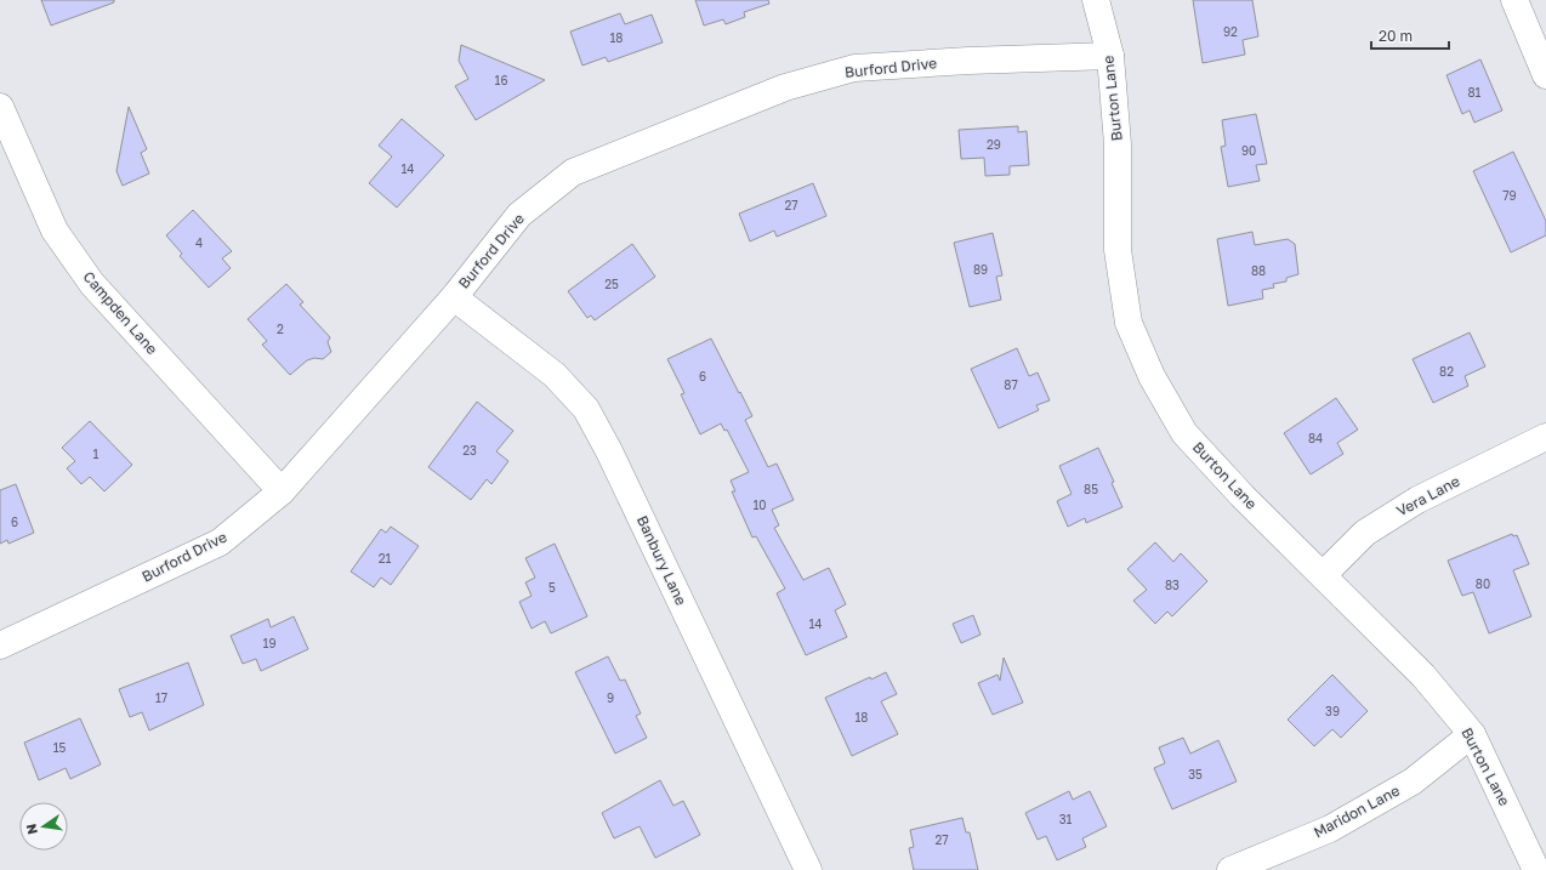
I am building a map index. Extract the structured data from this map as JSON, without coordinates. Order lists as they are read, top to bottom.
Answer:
{
  "streets": {
    "street": [
      "Burford Drive",
      "Burton Lane",
      "Campden Lane",
      "Vera Lane",
      "Banbury Lane",
      "Maridon Lane"
    ]
  },
  "crossings": [
    ["Burford Drive", "Burton Lane"],
    ["Burford Drive", "Campden Lane"],
    ["Burford Drive", "Banbury Lane"],
    ["Burton Lane", "Vera Lane"],
    ["Burton Lane", "Maridon Lane"]
  ],
  "house_numbers": [
    "92",
    "18",
    "16",
    "81",
    "29",
    "90",
    "14",
    "79",
    "27",
    "4",
    "89",
    "88",
    "25",
    "2",
    "82",
    "6",
    "87",
    "84",
    "23",
    "1",
    "85",
    "10",
    "6",
    "21",
    "80",
    "83",
    "5",
    "14",
    "19",
    "17",
    "9",
    "39",
    "18",
    "15",
    "35",
    "31",
    "27"
  ],
  "scale_bar": "20 m",
  "north": "left"
}
